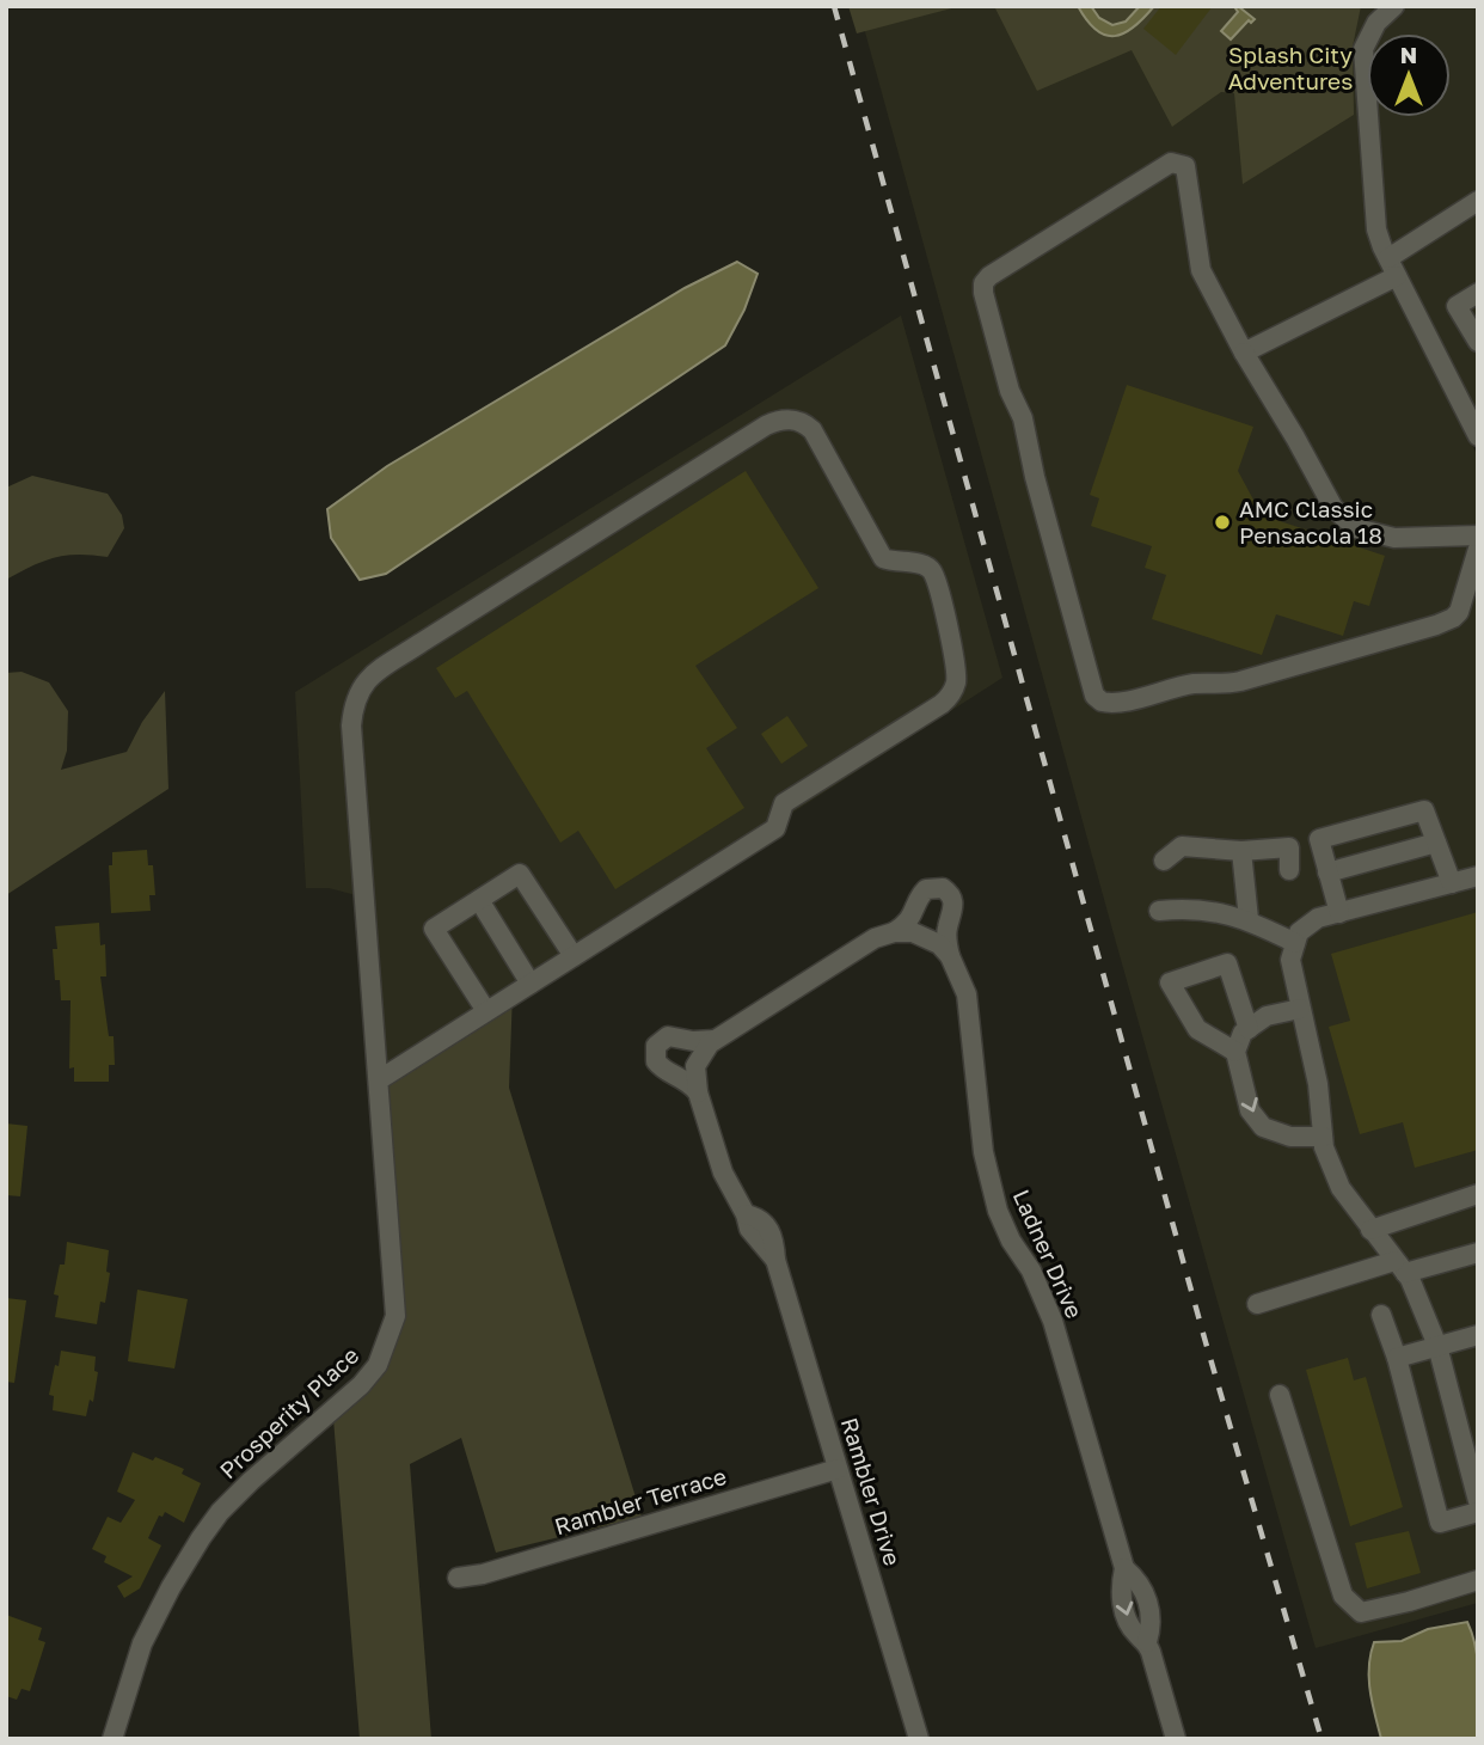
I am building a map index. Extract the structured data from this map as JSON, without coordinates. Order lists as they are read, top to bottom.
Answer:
{
  "streets": {
    "street": [
      "Ladner Drive",
      "Prosperity Place",
      "Rambler Drive",
      "Rambler Terrace"
    ]
  },
  "crossings": [
    ["Ladner Drive", "Rambler Drive"],
    ["Rambler Drive", "Rambler Terrace"]
  ],
  "parks": ["Splash City Adventures"],
  "places": ["AMC Classic Pensacola 18"],
  "north": "top"
}
